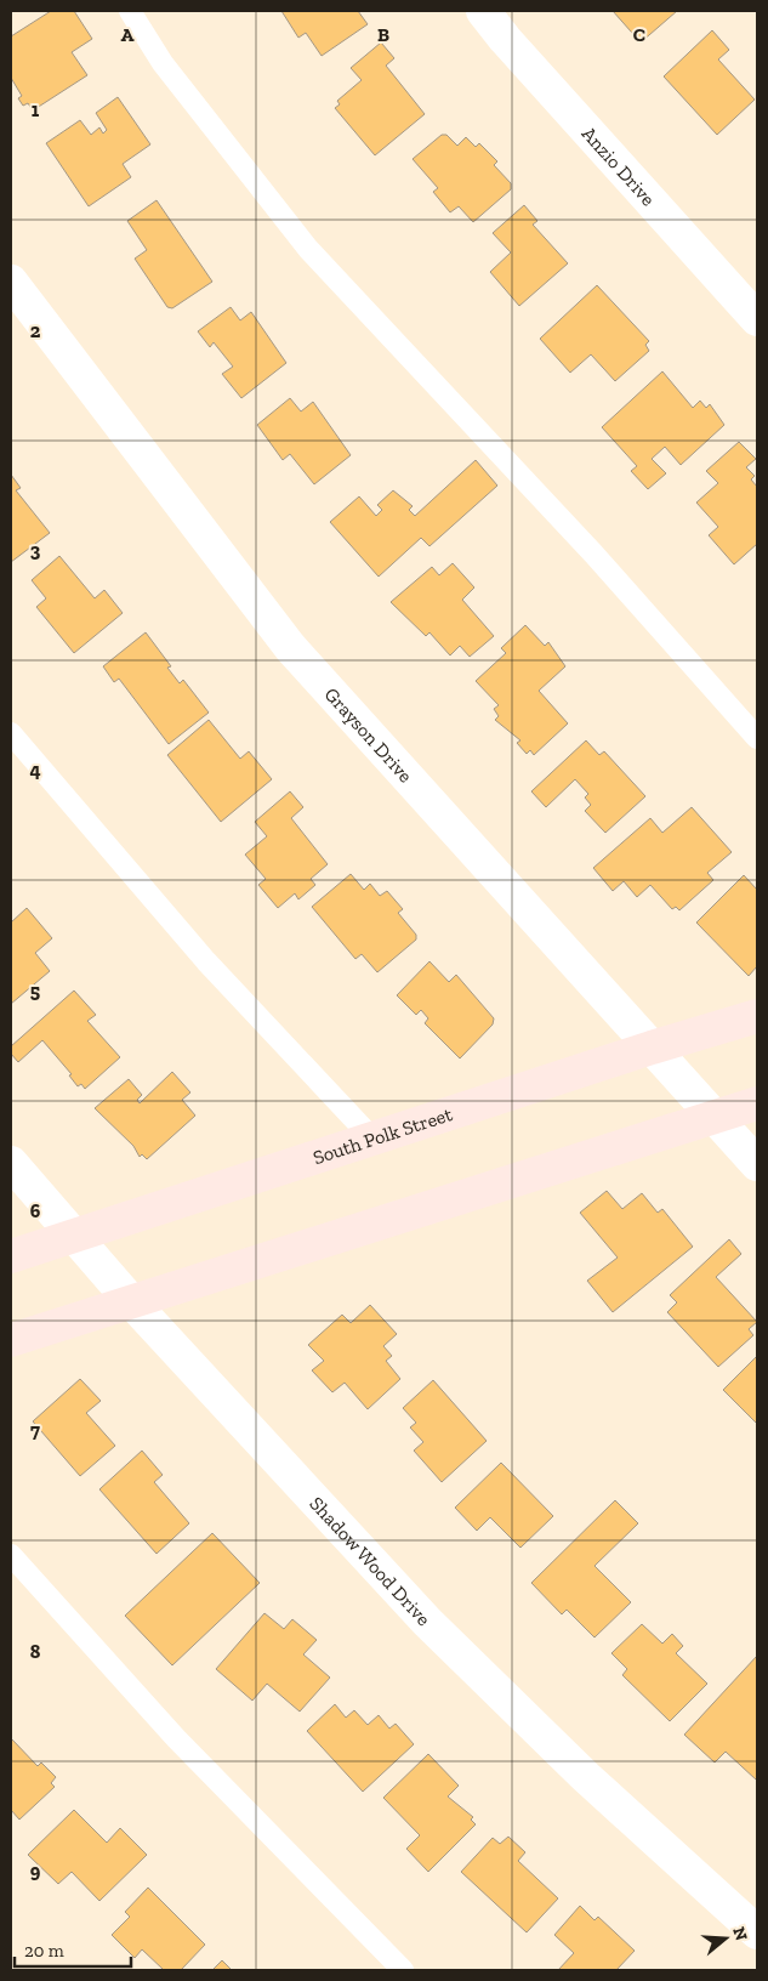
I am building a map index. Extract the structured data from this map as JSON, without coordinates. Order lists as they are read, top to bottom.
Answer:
{
  "streets": {
    "main road": ["South Polk Street"],
    "street": ["Anzio Drive", "Grayson Drive", "Shadow Wood Drive"]
  },
  "crossings": [
    ["Grayson Drive", "South Polk Street"],
    ["South Polk Street", "Shadow Wood Drive"]
  ],
  "scale_bar": "20 m",
  "north": "right",
  "grid": {
    "columns": ["A", "B", "C"],
    "rows": [
      "1",
      "2",
      "3",
      "4",
      "5",
      "6",
      "7",
      "8",
      "9"
    ]
  }
}
